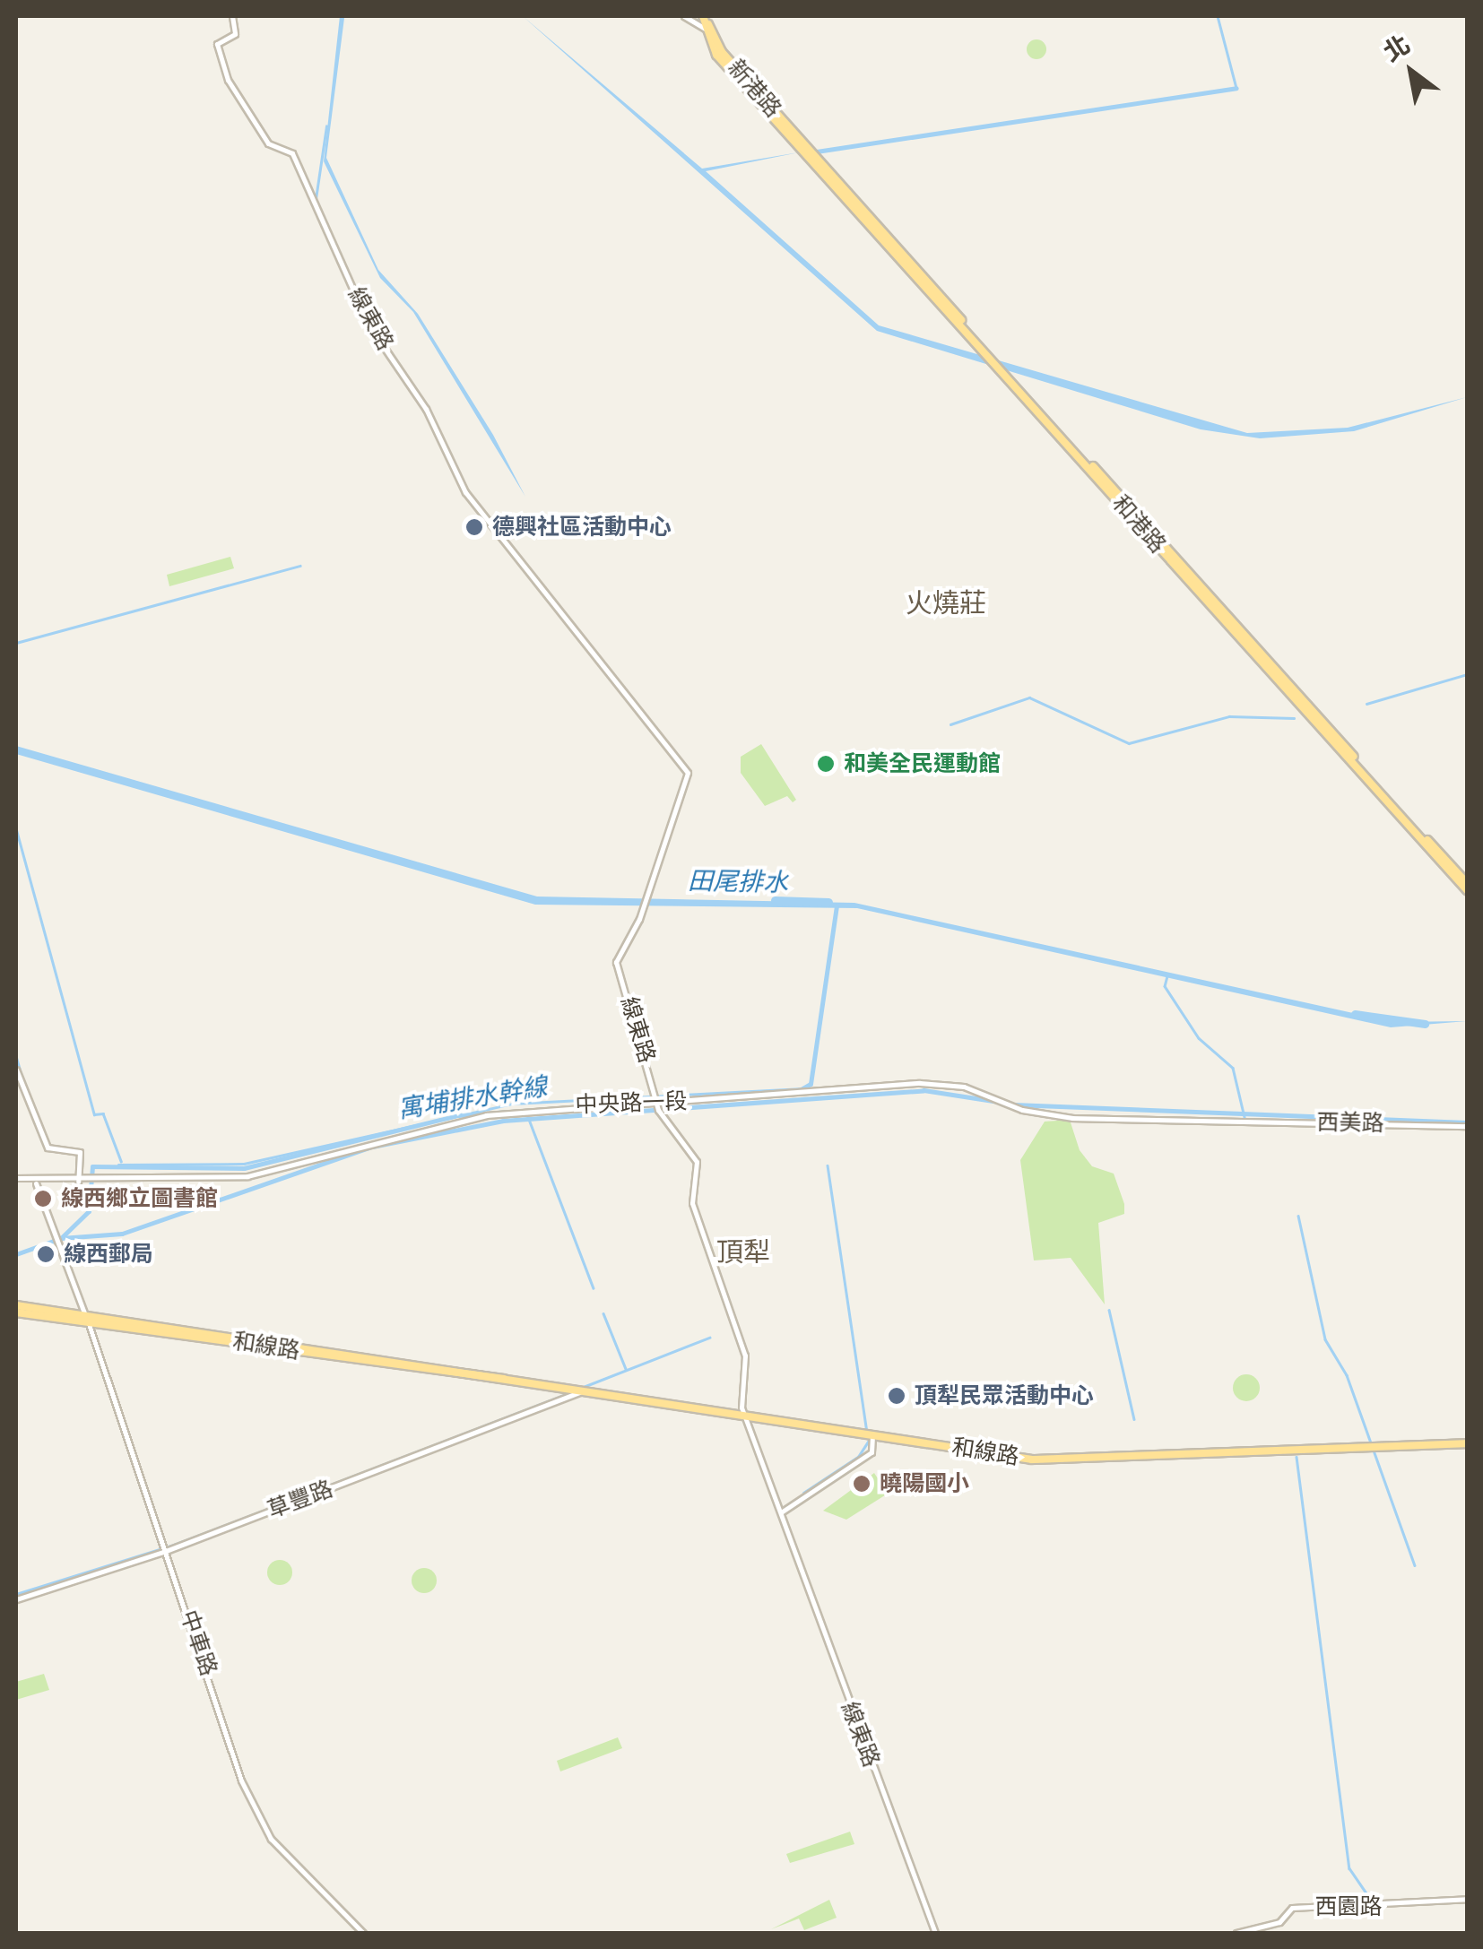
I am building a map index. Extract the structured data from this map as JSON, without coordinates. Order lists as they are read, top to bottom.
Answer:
{
  "streets": {
    "main road": ["新港路", "和港路", "和線路"],
    "street": [
      "線東路",
      "中央路一段",
      "西美路",
      "草豐路",
      "中車路",
      "西園路"
    ]
  },
  "crossings": [
    ["新港路", "和港路"],
    ["線東路", "中央路一段"],
    ["線東路", "和線路"],
    ["中央路一段", "西美路"],
    ["和線路", "草豐路"],
    ["和線路", "中車路"],
    ["草豐路", "中車路"]
  ],
  "districts": ["火燒莊", "頂犁"],
  "water": ["田尾排水", "寓埔排水幹線"],
  "places": [
    "德興社區活動中心",
    "和美全民運動館",
    "線西鄉立圖書館",
    "線西郵局",
    "頂犁民眾活動中心",
    "曉陽國小"
  ],
  "north": "top left"
}
